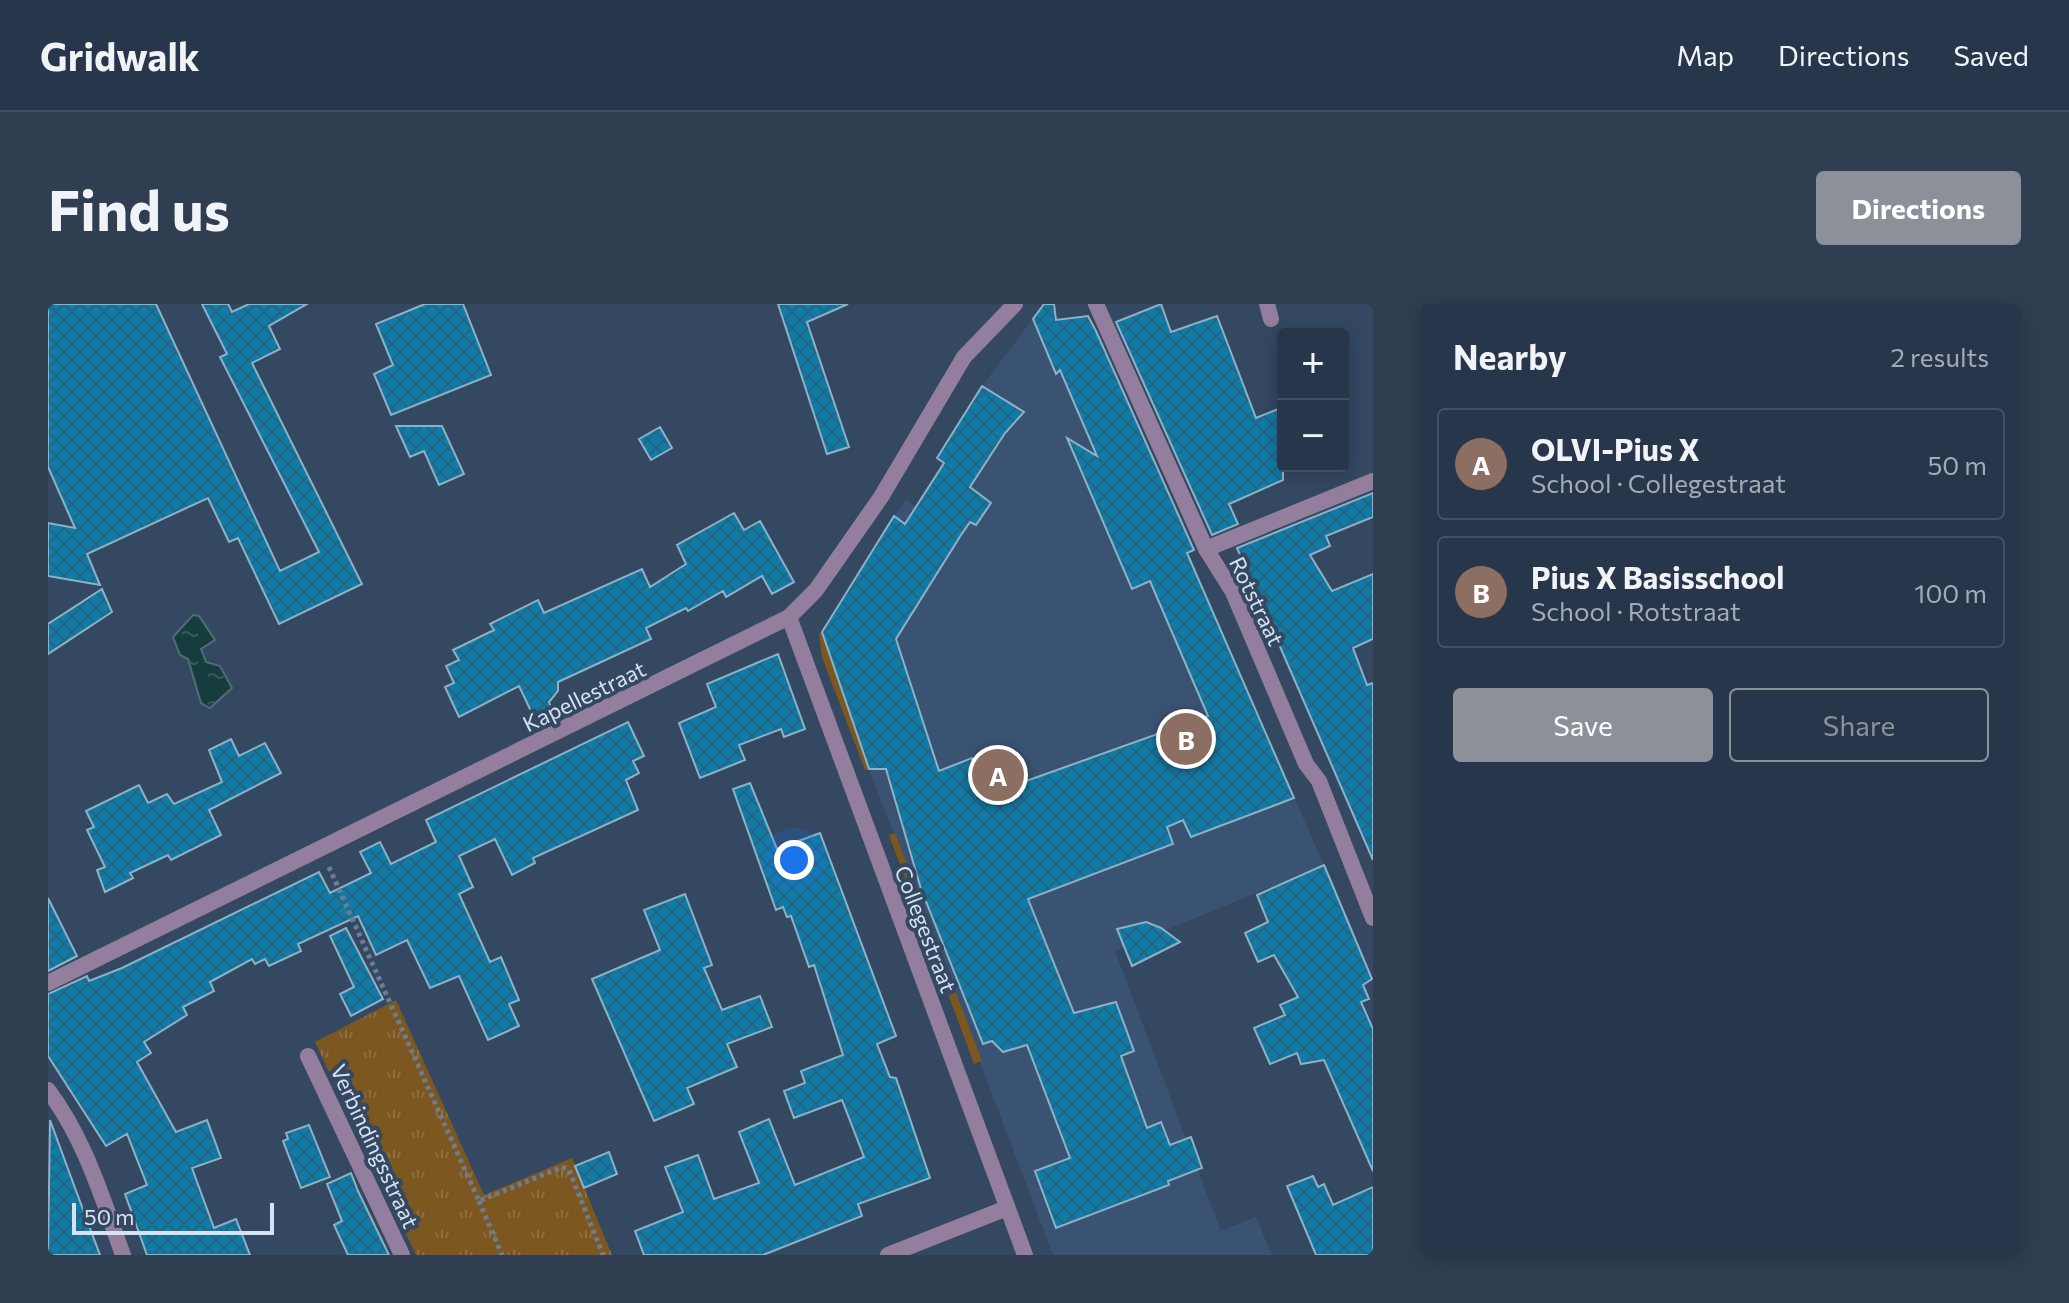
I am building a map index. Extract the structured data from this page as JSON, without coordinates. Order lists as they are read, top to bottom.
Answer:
{
  "streets": {
    "street": [
      "Rotstraat",
      "Kapellestraat",
      "Collegestraat",
      "Verbindingsstraat"
    ]
  },
  "crossings": [
    ["Kapellestraat", "Collegestraat"]
  ],
  "scale_bar": "50 m",
  "page": {
    "header": "Gridwalk",
    "nav": ["Map", "Directions", "Saved"],
    "buttons": [
      "Directions",
      ["Save", "Share"]
    ],
    "title": "Find us",
    "heading": ["Nearby", "2 results"],
    "map_buttons": ["+", "−"],
    "list": [
      {
        "mark": "A",
        "name": "OLVI-Pius X",
        "note": "School · Collegestraat",
        "value": "50 m"
      },
      {
        "mark": "B",
        "name": "Pius X Basisschool",
        "note": "School · Rotstraat",
        "value": "100 m"
      }
    ],
    "pins": ["B", "A"],
    "scale": "50 m"
  }
}
